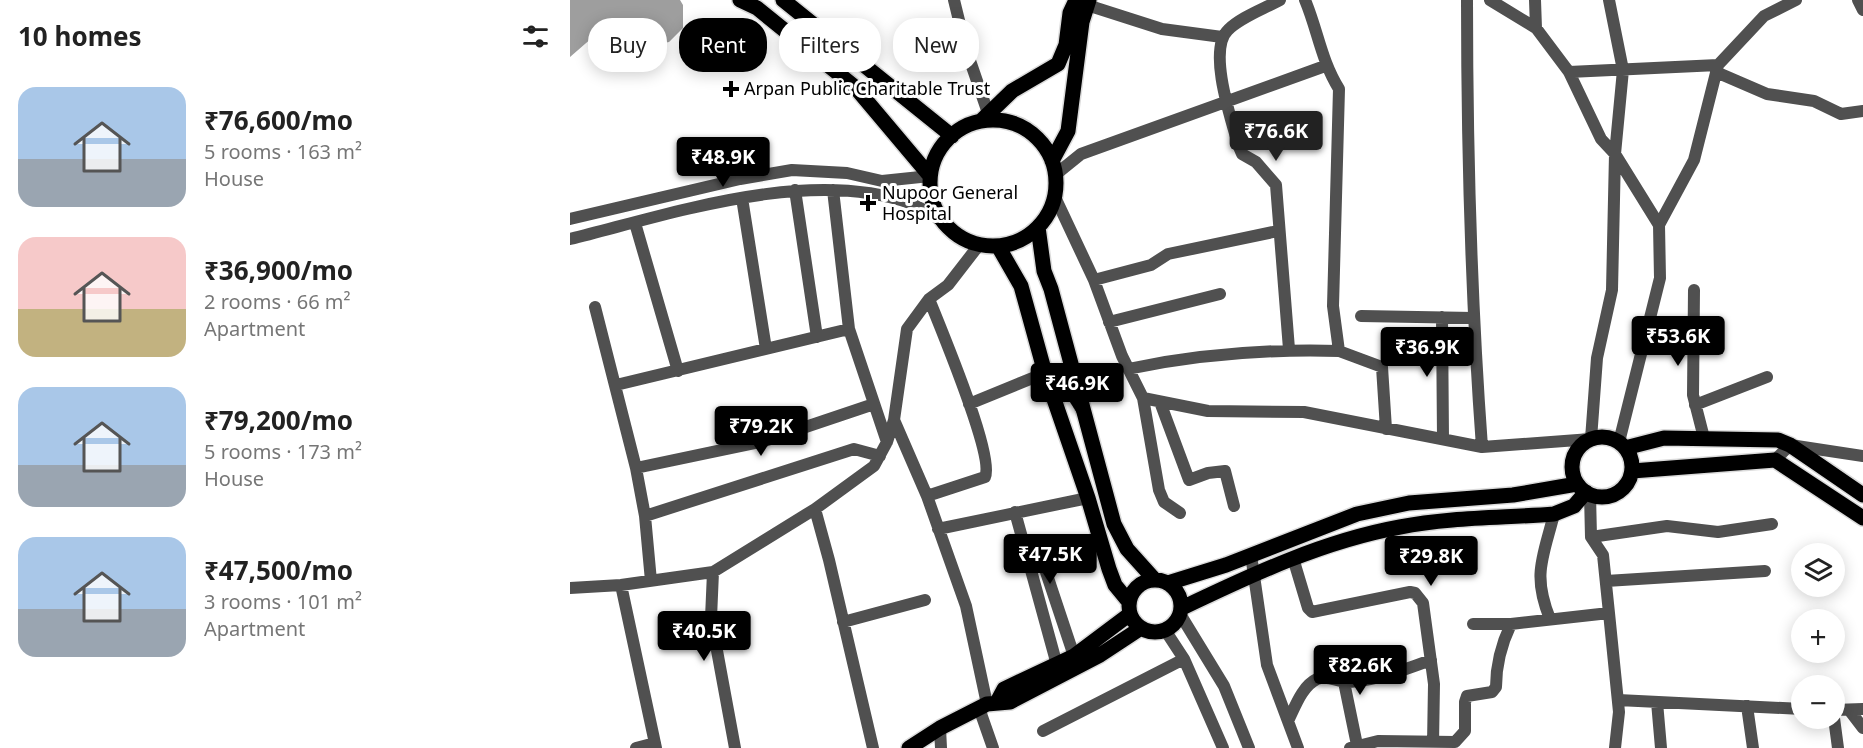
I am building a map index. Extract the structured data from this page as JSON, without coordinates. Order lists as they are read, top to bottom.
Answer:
{
  "places": {
    "health": ["Arpan Public Charitable Trust", "Nupoor General Hospital"]
  },
  "page": {
    "heading": "10 homes",
    "chip": [
      "Buy",
      "Rent",
      "Filters",
      "New"
    ],
    "list": [
      {
        "name": "₹76,600/mo",
        "note": "5 rooms · 163 m² · House"
      },
      {
        "name": "₹36,900/mo",
        "note": "2 rooms · 66 m² · Apartment"
      },
      {
        "name": "₹79,200/mo",
        "note": "5 rooms · 173 m² · House"
      },
      {
        "name": "₹47,500/mo",
        "note": "3 rooms · 101 m² · Apartment"
      }
    ],
    "price": [
      "₹76.6K",
      "₹48.9K",
      "₹53.6K",
      "₹36.9K",
      "₹46.9K",
      "₹79.2K",
      "₹47.5K",
      "₹29.8K",
      "₹40.5K",
      "₹82.6K"
    ],
    "map_buttons": ["+", "−"]
  }
}
